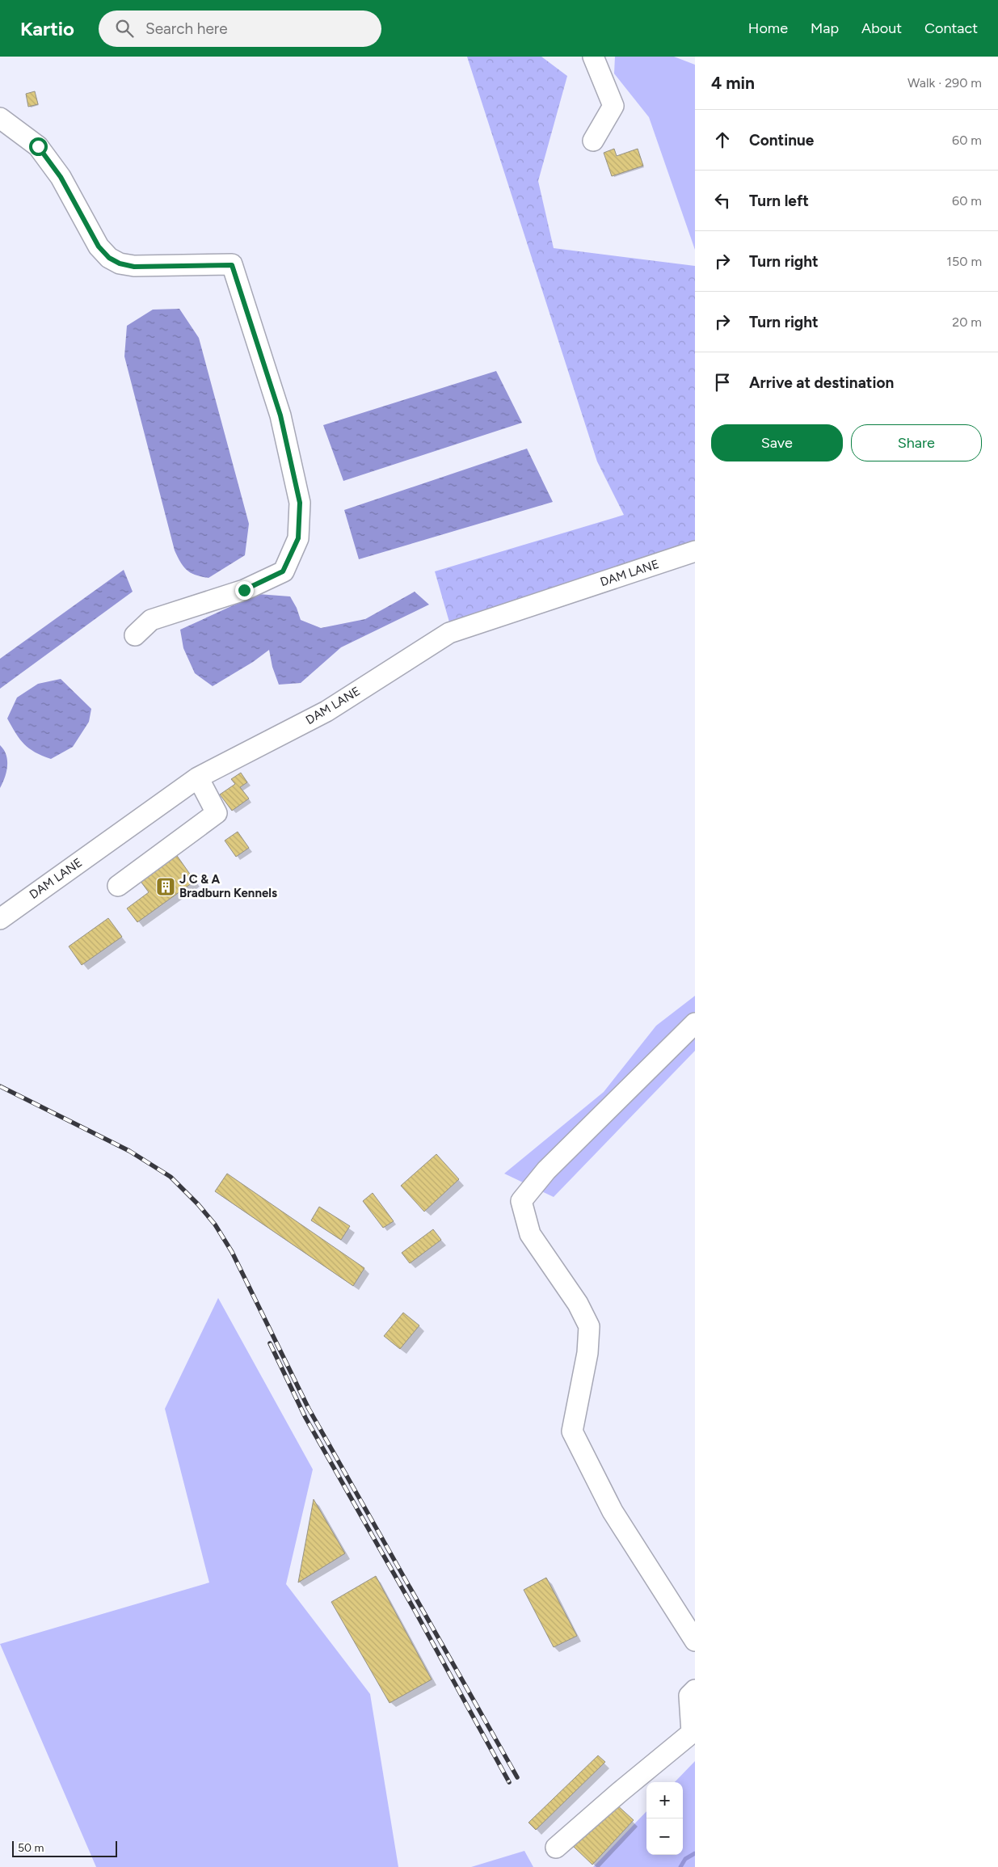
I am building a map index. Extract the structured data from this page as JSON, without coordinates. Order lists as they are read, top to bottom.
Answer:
{
  "streets": {
    "street": ["DAM LANE"]
  },
  "places": {
    "building": ["J C & A Bradburn Kennels"]
  },
  "scale_bar": "50 m",
  "page": {
    "header": "Kartio",
    "search": "Search here",
    "nav": [
      "Home",
      "Map",
      "About",
      "Contact"
    ],
    "heading": ["4 min", "Walk · 290 m"],
    "list": [
      ["Continue", "60 m"],
      ["Turn left", "60 m"],
      ["Turn right", "150 m"],
      ["Turn right", "20 m"],
      "Arrive at destination"
    ],
    "buttons": ["Save", "Share"],
    "map_buttons": ["+", "−"],
    "scale": "50 m"
  }
}
